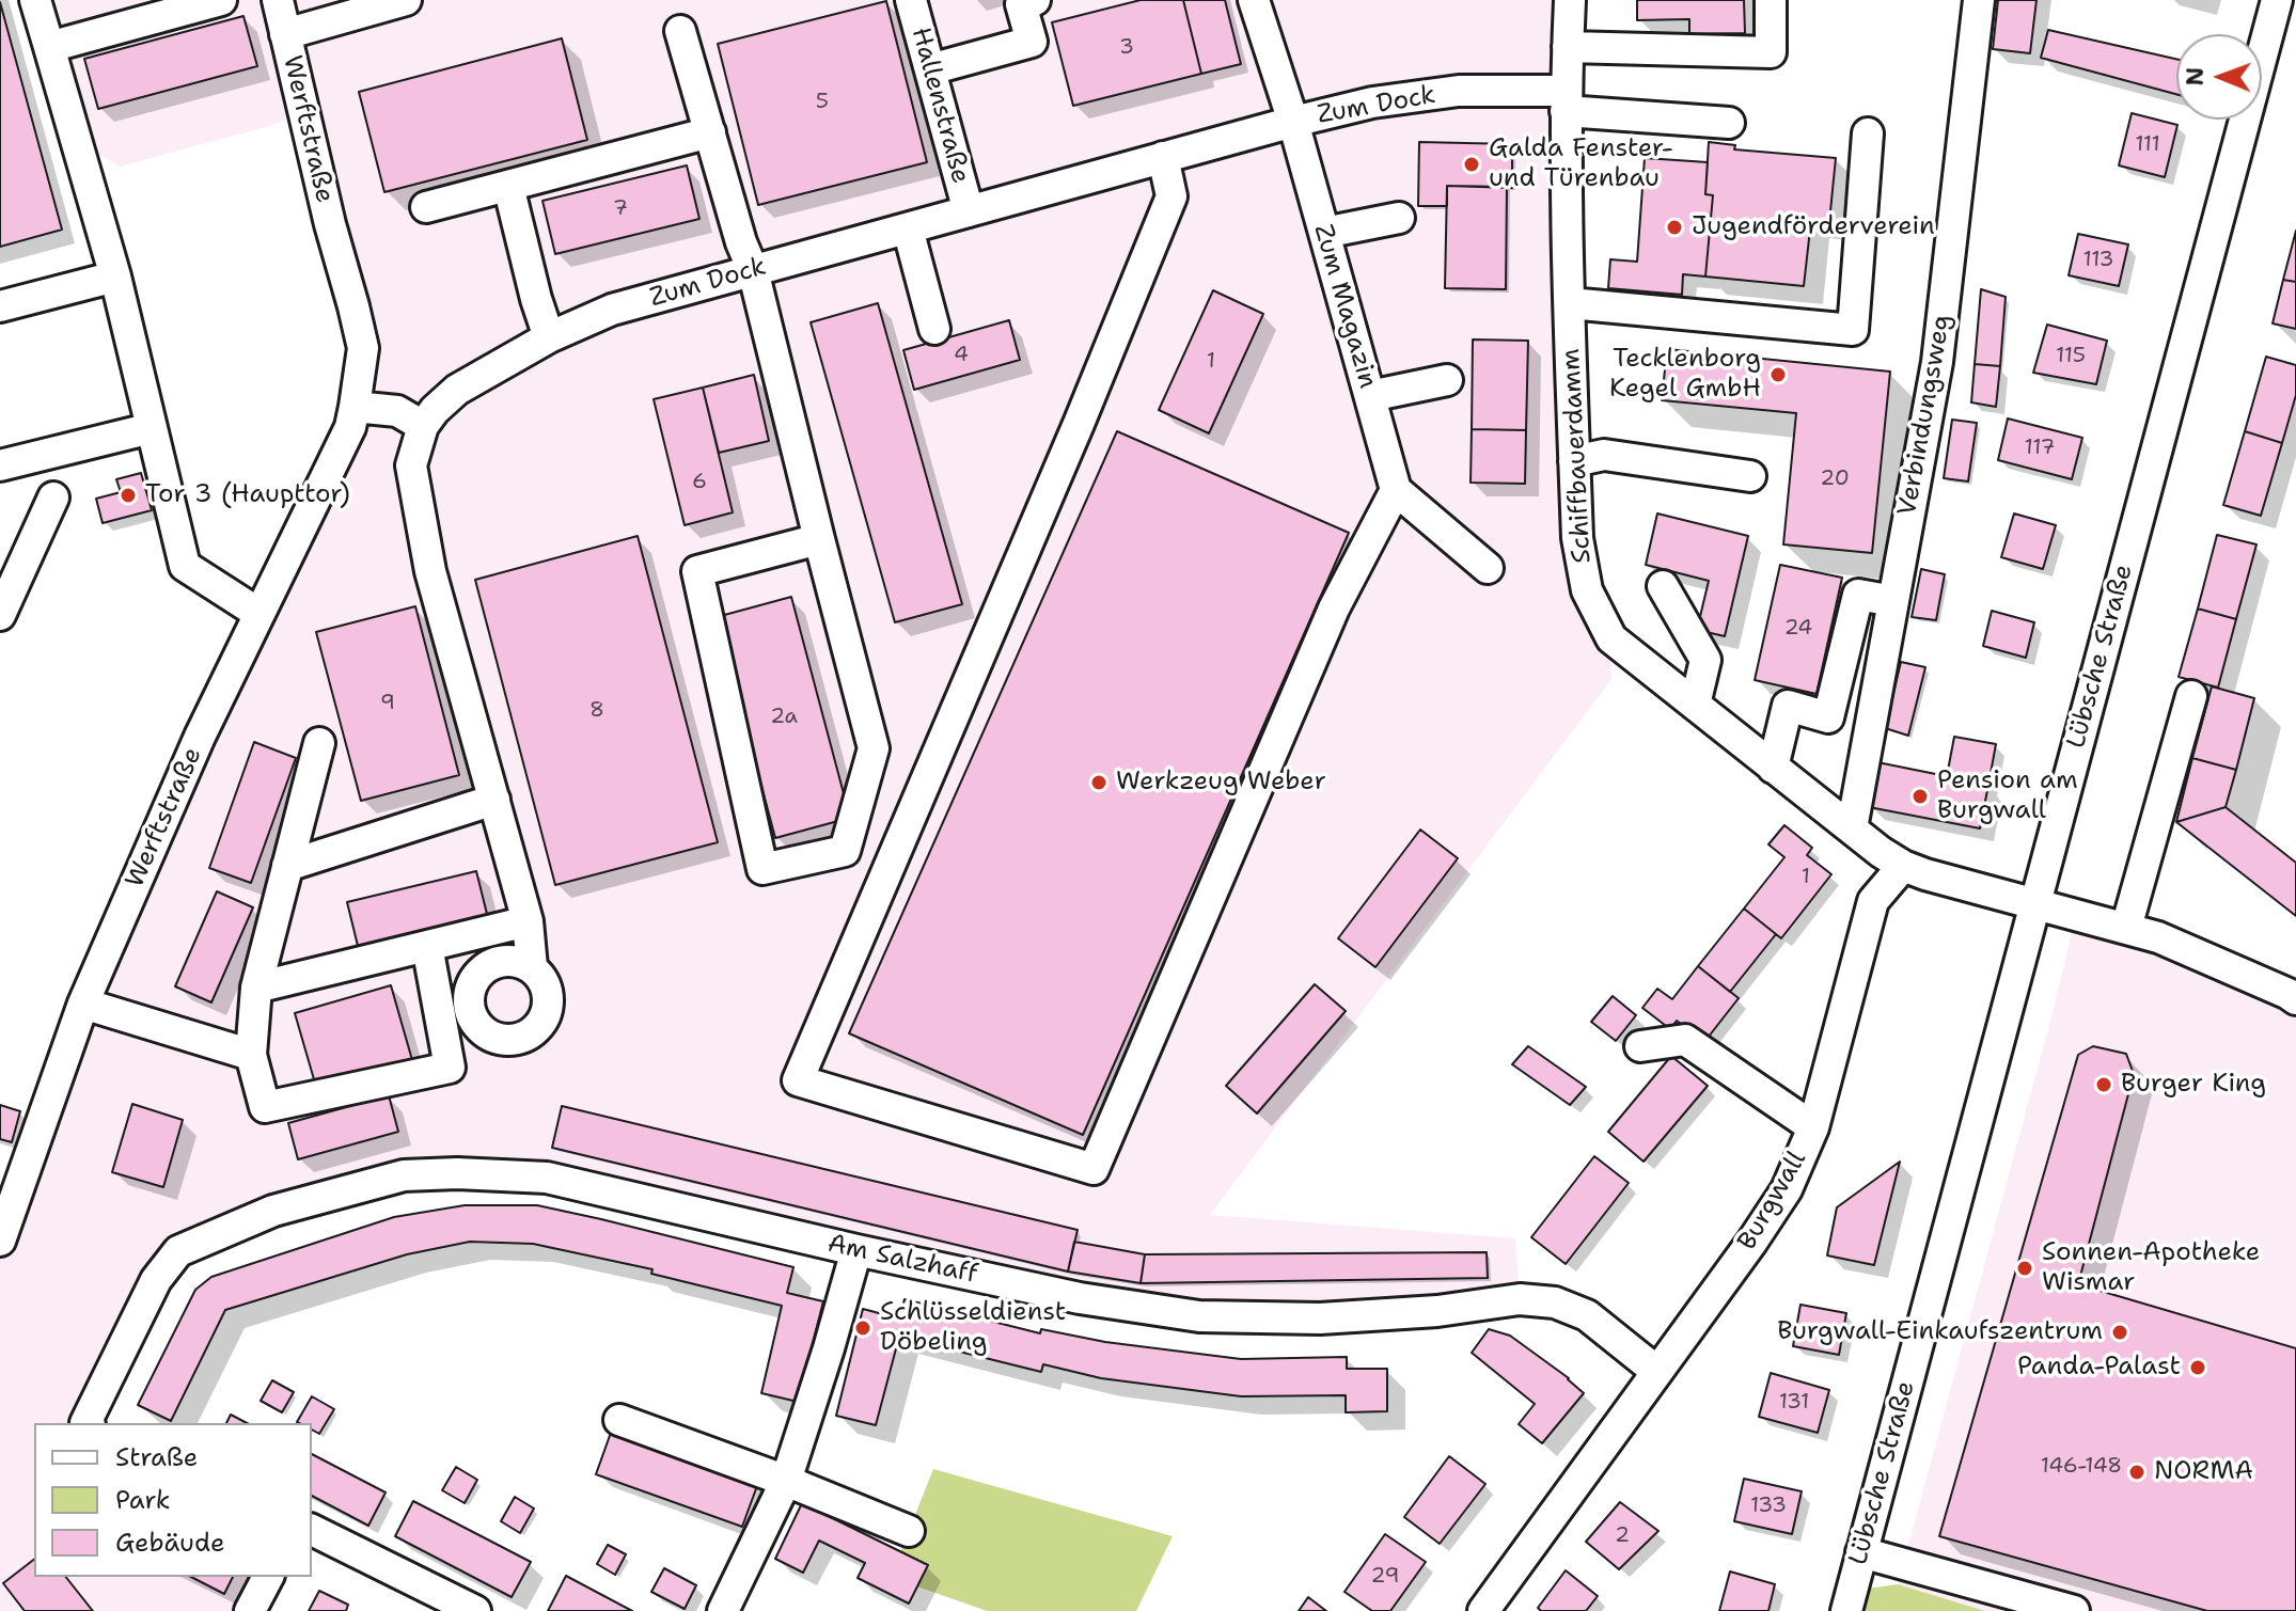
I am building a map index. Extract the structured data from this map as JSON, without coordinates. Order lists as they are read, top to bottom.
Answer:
{
  "streets": {
    "street": [
      "Hallenstraße",
      "Zum Dock",
      "Werftstraße",
      "Zum Magazin",
      "Verbindungsweg",
      "Schiffbauerdamm",
      "Lübsche Straße",
      "Burgwall",
      "Am Salzhaff"
    ]
  },
  "crossings": [
    ["Hallenstraße", "Zum Dock"],
    ["Zum Dock", "Zum Magazin"],
    ["Zum Dock", "Schiffbauerdamm"],
    ["Verbindungsweg", "Schiffbauerdamm"],
    ["Schiffbauerdamm", "Burgwall"],
    ["Burgwall", "Am Salzhaff"]
  ],
  "places": [
    "Galda Fenster- und Türenbau",
    "Jugendförderverein",
    "Tecklenborg Kegel GmbH",
    "Tor 3 (Haupttor)",
    "Werkzeug Weber",
    "Pension am Burgwall",
    "Burger King",
    "Sonnen-Apotheke Wismar",
    "Schlüsseldienst Döbeling",
    "Burgwall-Einkaufszentrum",
    "Panda-Palast",
    "NORMA"
  ],
  "house_numbers": [
    "3",
    "5",
    "111",
    "7",
    "113",
    "4",
    "115",
    "1",
    "117",
    "20",
    "6",
    "24",
    "9",
    "8",
    "2a",
    "1",
    "131",
    "146-148",
    "133",
    "2",
    "29"
  ],
  "legend": ["Straße", "Park", "Gebäude"],
  "north": "left"
}
